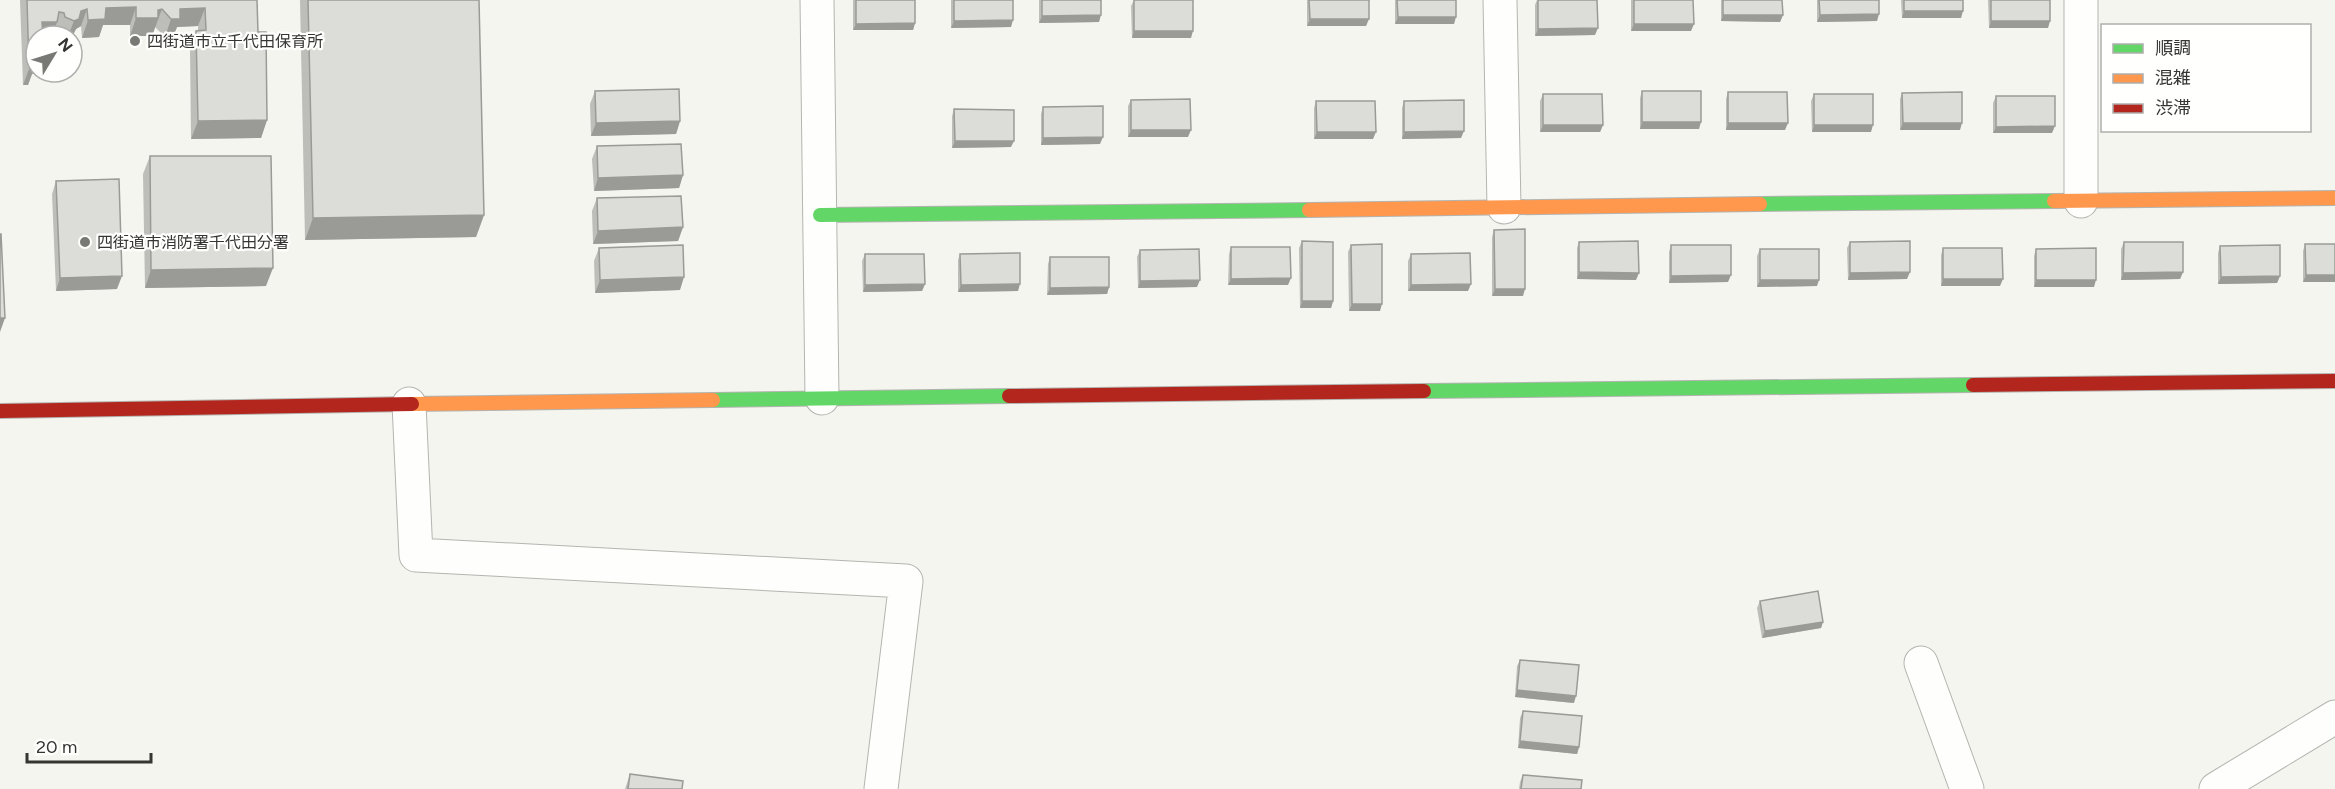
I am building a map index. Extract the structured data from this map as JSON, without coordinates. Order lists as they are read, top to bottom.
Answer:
{
  "places": ["四街道市立千代田保育所", "四街道市消防署千代田分署"],
  "legend": ["順調", "混雑", "渋滞"],
  "scale_bar": "20 m",
  "north": "top right"
}
